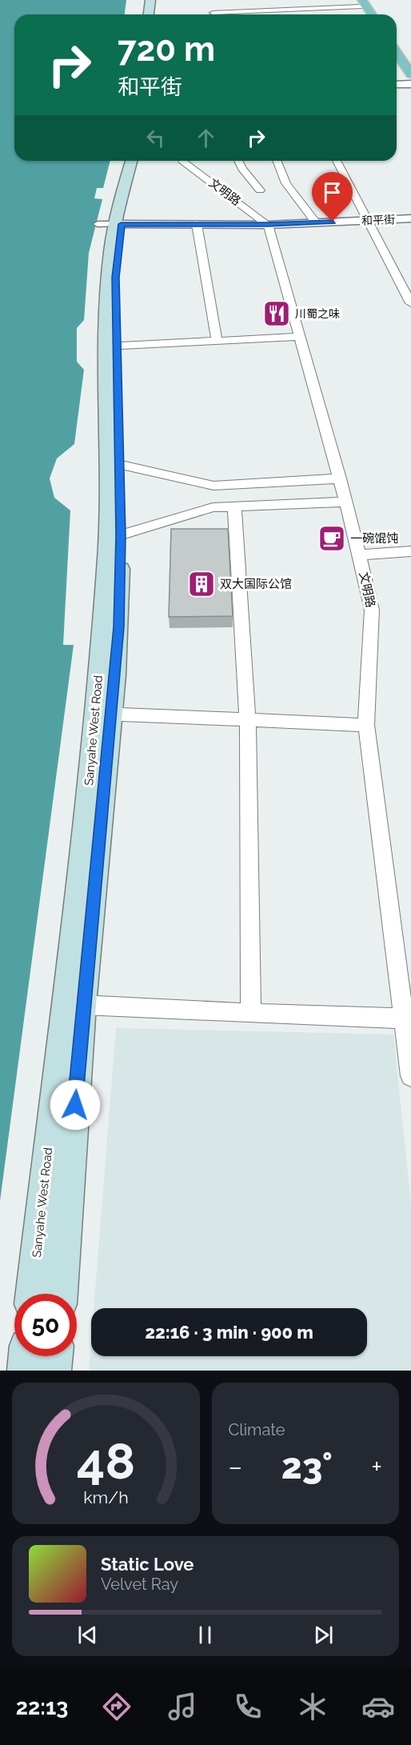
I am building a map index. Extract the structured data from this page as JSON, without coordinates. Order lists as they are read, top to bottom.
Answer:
{
  "streets": {
    "main road": ["Sanyahe West Road"],
    "street": ["文明路", "和平街"]
  },
  "crossings": [
    ["文明路", "和平街"],
    ["和平街", "Sanyahe West Road"]
  ],
  "places": {
    "restaurant": ["川蜀之味"],
    "cafe": ["一碗馄饨"],
    "building": ["双大国际公馆"]
  },
  "page": {
    "turn": ["720 m", "和平街"],
    "limit": "50",
    "trip": "22:16 · 3 min · 900 m",
    "tile": "Climate",
    "heat": ["−", "23°", "+"],
    "song": ["Static Love", "Velvet Ray"],
    "tabs": "22:13",
    "gauge": ["48", "km/h"]
  }
}
